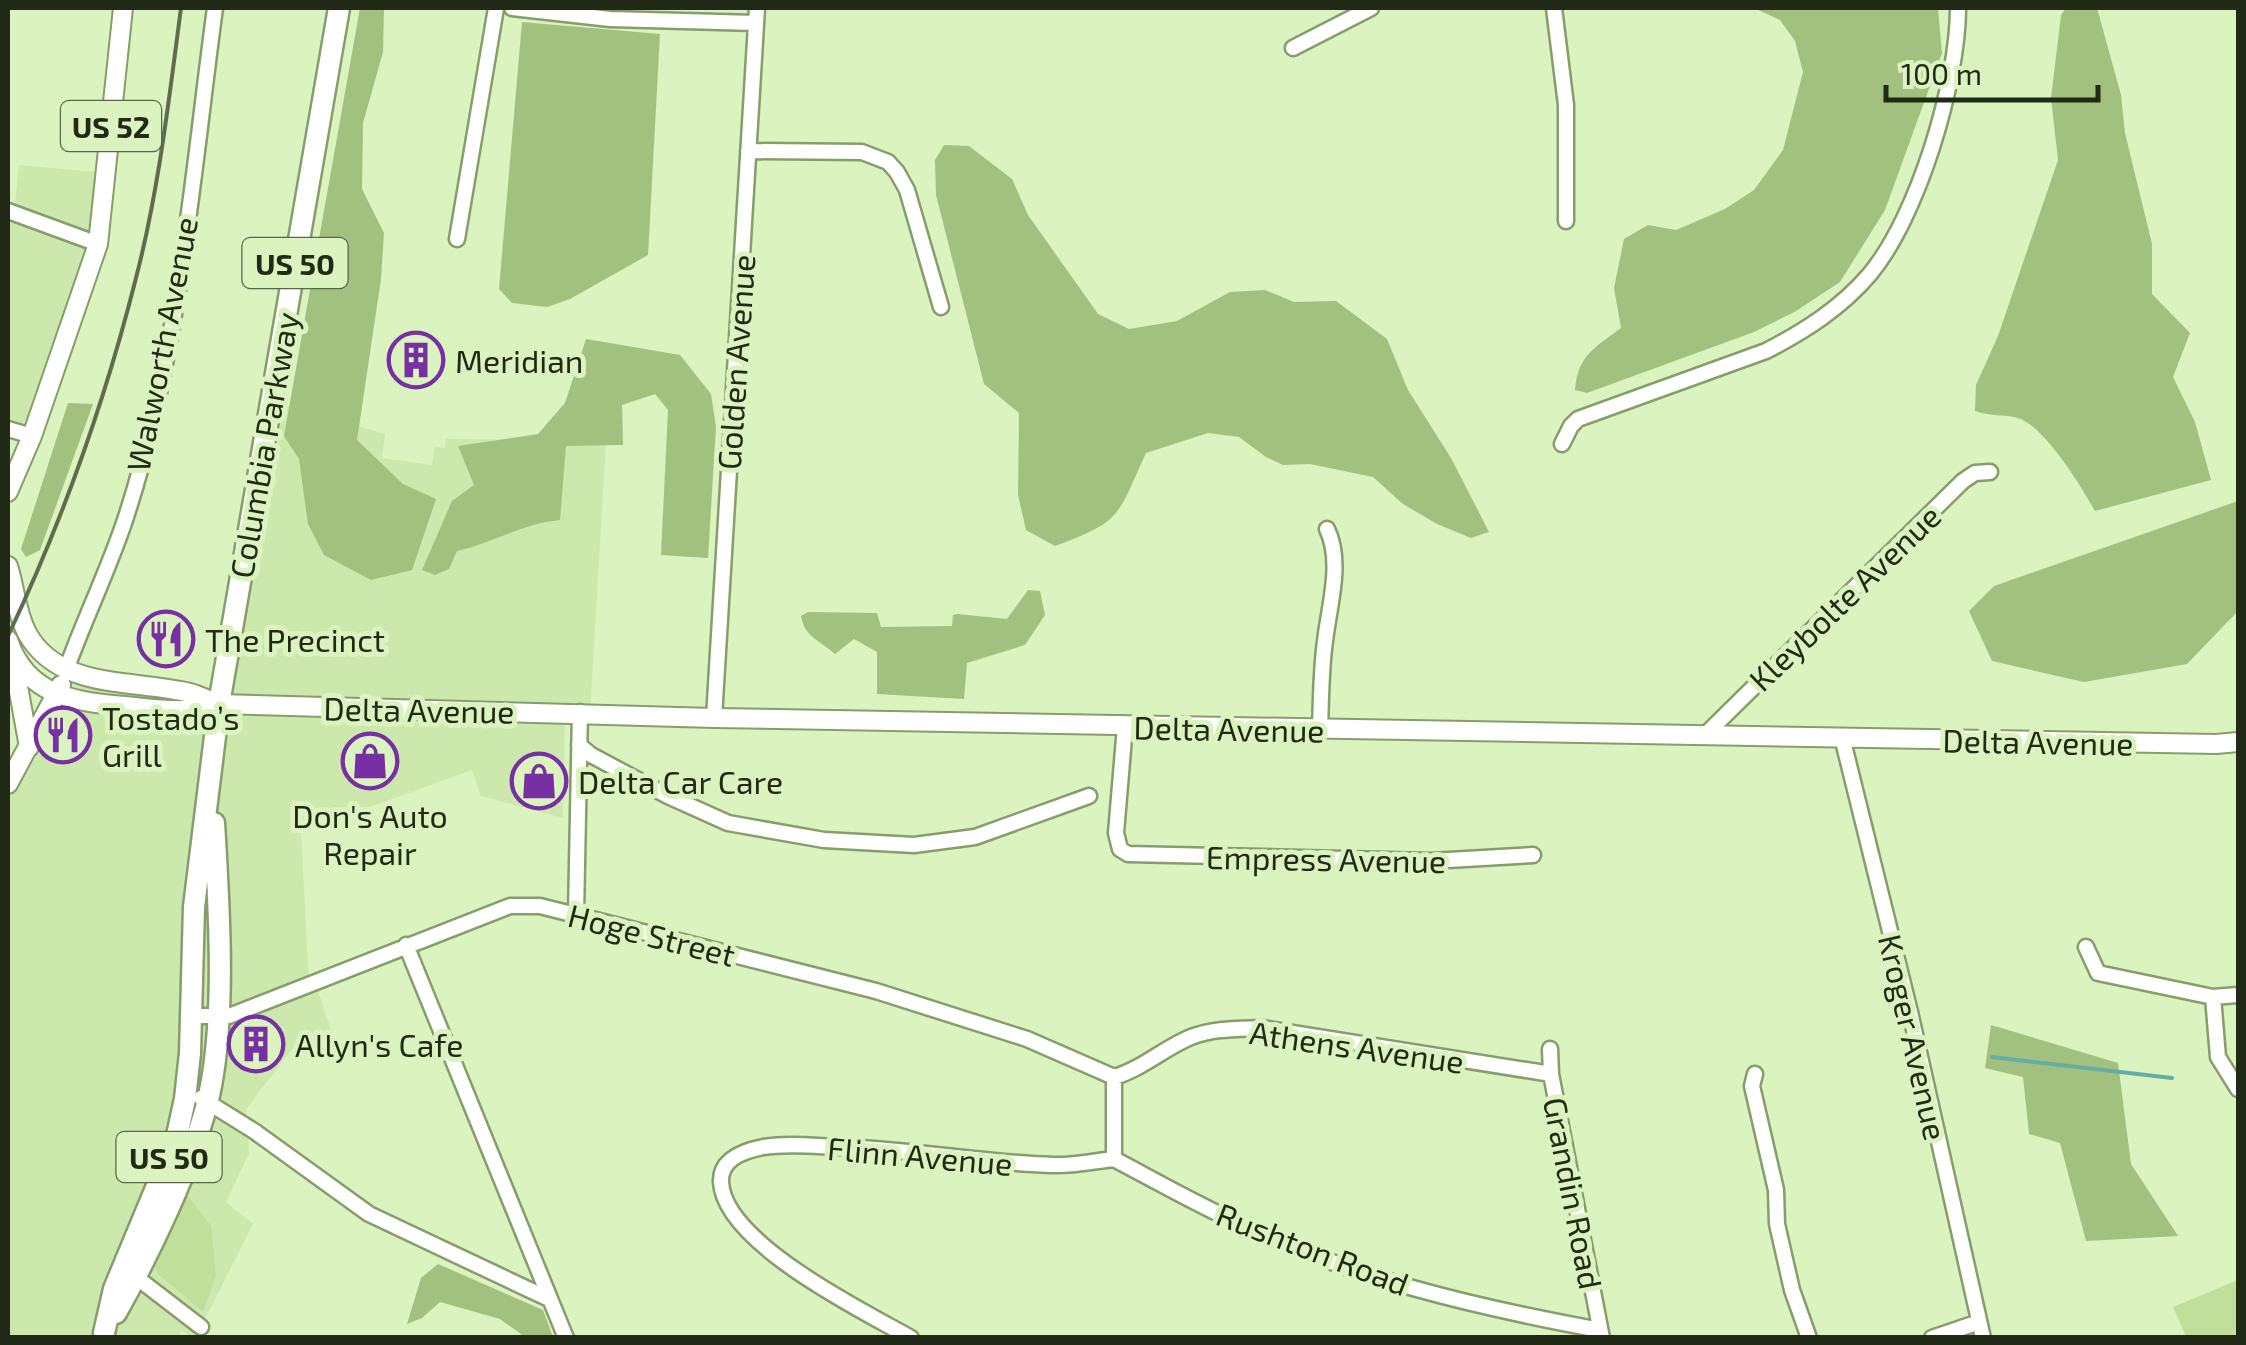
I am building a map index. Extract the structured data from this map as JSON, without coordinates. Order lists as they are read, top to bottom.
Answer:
{
  "streets": {
    "highway": ["US 50", "Columbia Parkway"],
    "main road": ["US 52", "Delta Avenue"],
    "street": [
      "Walworth Avenue",
      "Golden Avenue",
      "Kleybolte Avenue",
      "Empress Avenue",
      "Hoge Street",
      "Kroger Avenue",
      "Athens Avenue",
      "Flinn Avenue",
      "Grandin Road",
      "Rushton Road"
    ]
  },
  "crossings": [
    ["Walworth Avenue", "Delta Avenue"],
    ["Golden Avenue", "Delta Avenue"],
    ["Columbia Parkway", "Delta Avenue"],
    ["Columbia Parkway", "Hoge Street"],
    ["Kleybolte Avenue", "Delta Avenue"],
    ["Delta Avenue", "Empress Avenue"],
    ["Delta Avenue", "Kroger Avenue"],
    ["Hoge Street", "Athens Avenue"],
    ["Athens Avenue", "Grandin Road"],
    ["Flinn Avenue", "Rushton Road"],
    ["Grandin Road", "Rushton Road"]
  ],
  "places": {
    "building": ["Meridian", "Allyn's Cafe"],
    "restaurant": ["The Precinct", "Tostado’s Grill"],
    "shop": ["Don's Auto Repair", "Delta Car Care"]
  },
  "scale_bar": "100 m"
}
